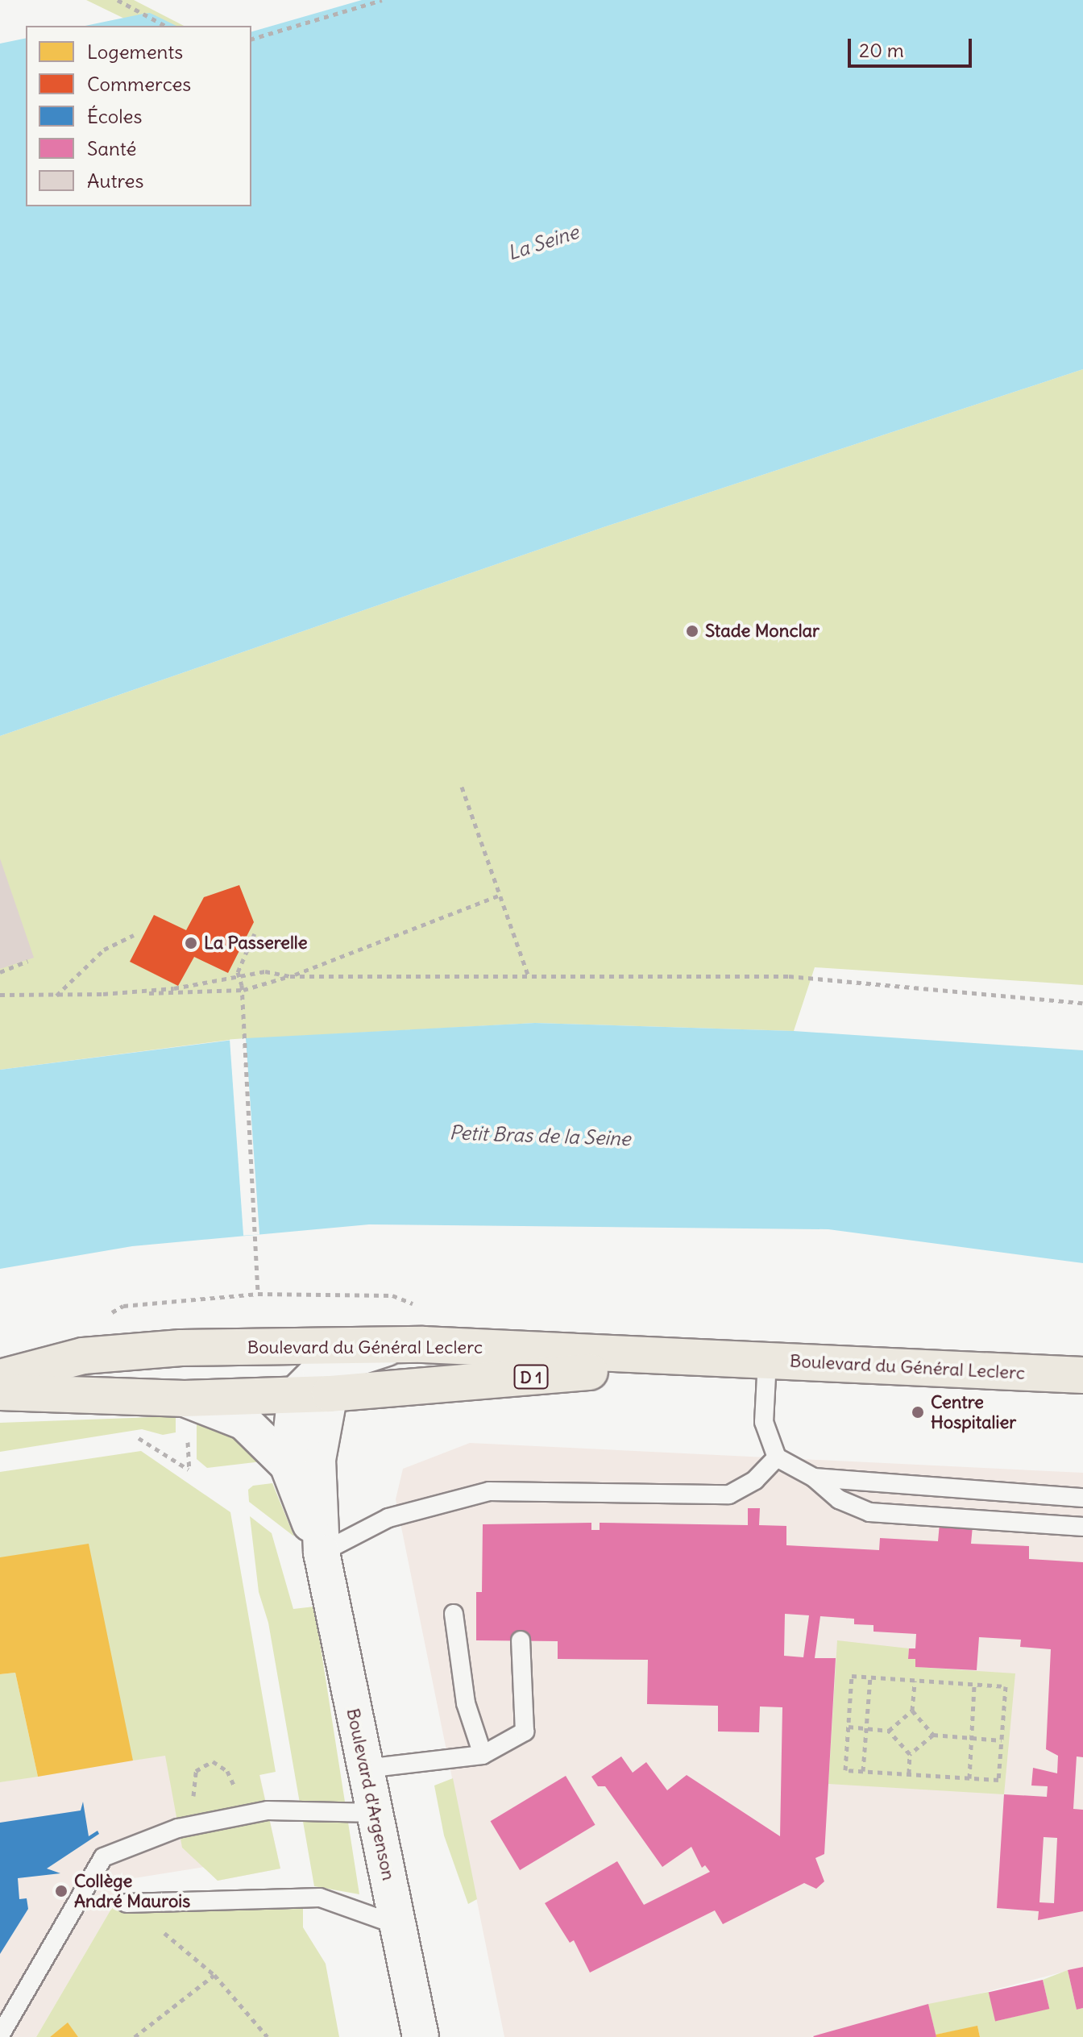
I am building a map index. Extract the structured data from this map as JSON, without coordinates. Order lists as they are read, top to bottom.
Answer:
{
  "streets": {
    "main road": ["Boulevard du Général Leclerc", "D 1"],
    "street": ["Boulevard d'Argenson"]
  },
  "crossings": [
    ["Boulevard du Général Leclerc", "Boulevard d'Argenson"]
  ],
  "water": ["La Seine", "Petit Bras de la Seine"],
  "places": [
    "Stade Monclar",
    "La Passerelle",
    "Centre Hospitalier",
    "Collège André Maurois"
  ],
  "legend": [
    "Logements",
    "Commerces",
    "Écoles",
    "Santé",
    "Autres"
  ],
  "scale_bar": "20 m"
}
